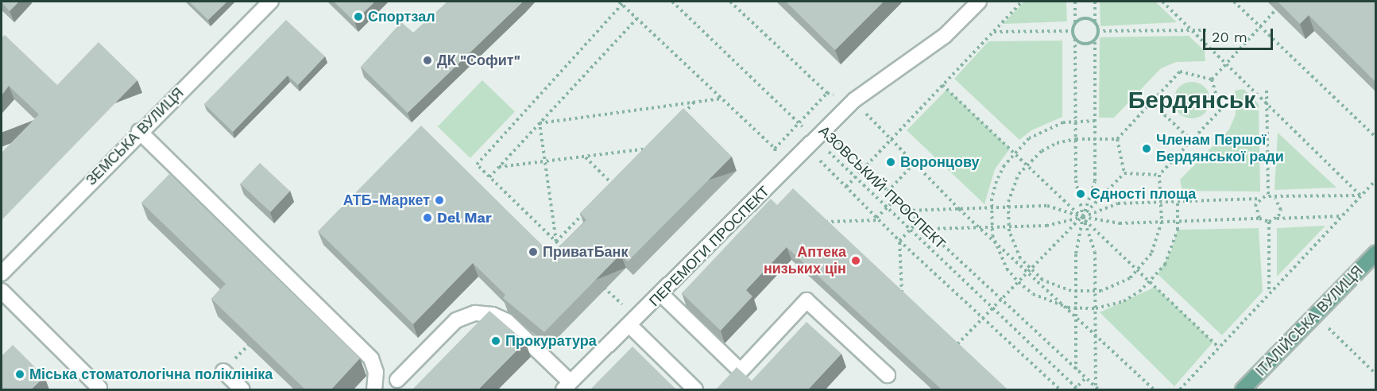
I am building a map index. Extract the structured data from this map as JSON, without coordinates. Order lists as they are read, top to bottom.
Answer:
{
  "streets": {
    "main road": ["ІТАЛІЙСЬКА ВУЛИЦЯ"],
    "street": ["ЗЕМСЬКА ВУЛИЦЯ", "ПЕРЕМОГИ ПРОСПЕКТ"],
    "path": ["АЗОВСЬКИЙ ПРОСПЕКТ"]
  },
  "crossings": [
    ["АЗОВСЬКИЙ ПРОСПЕКТ", "ПЕРЕМОГИ ПРОСПЕКТ"]
  ],
  "districts": ["Бердянськ"],
  "places": [
    "Спортзал",
    "ДК \"Софит\"",
    "Членам Першої Бердянської ради",
    "Воронцову",
    "Єдності площа",
    "АТБ-Маркет",
    "Del Mar",
    "ПриватБанк",
    "Аптека низьких цін",
    "Прокуратура",
    "Міська стоматологічна поліклініка"
  ],
  "scale_bar": "20 m"
}
